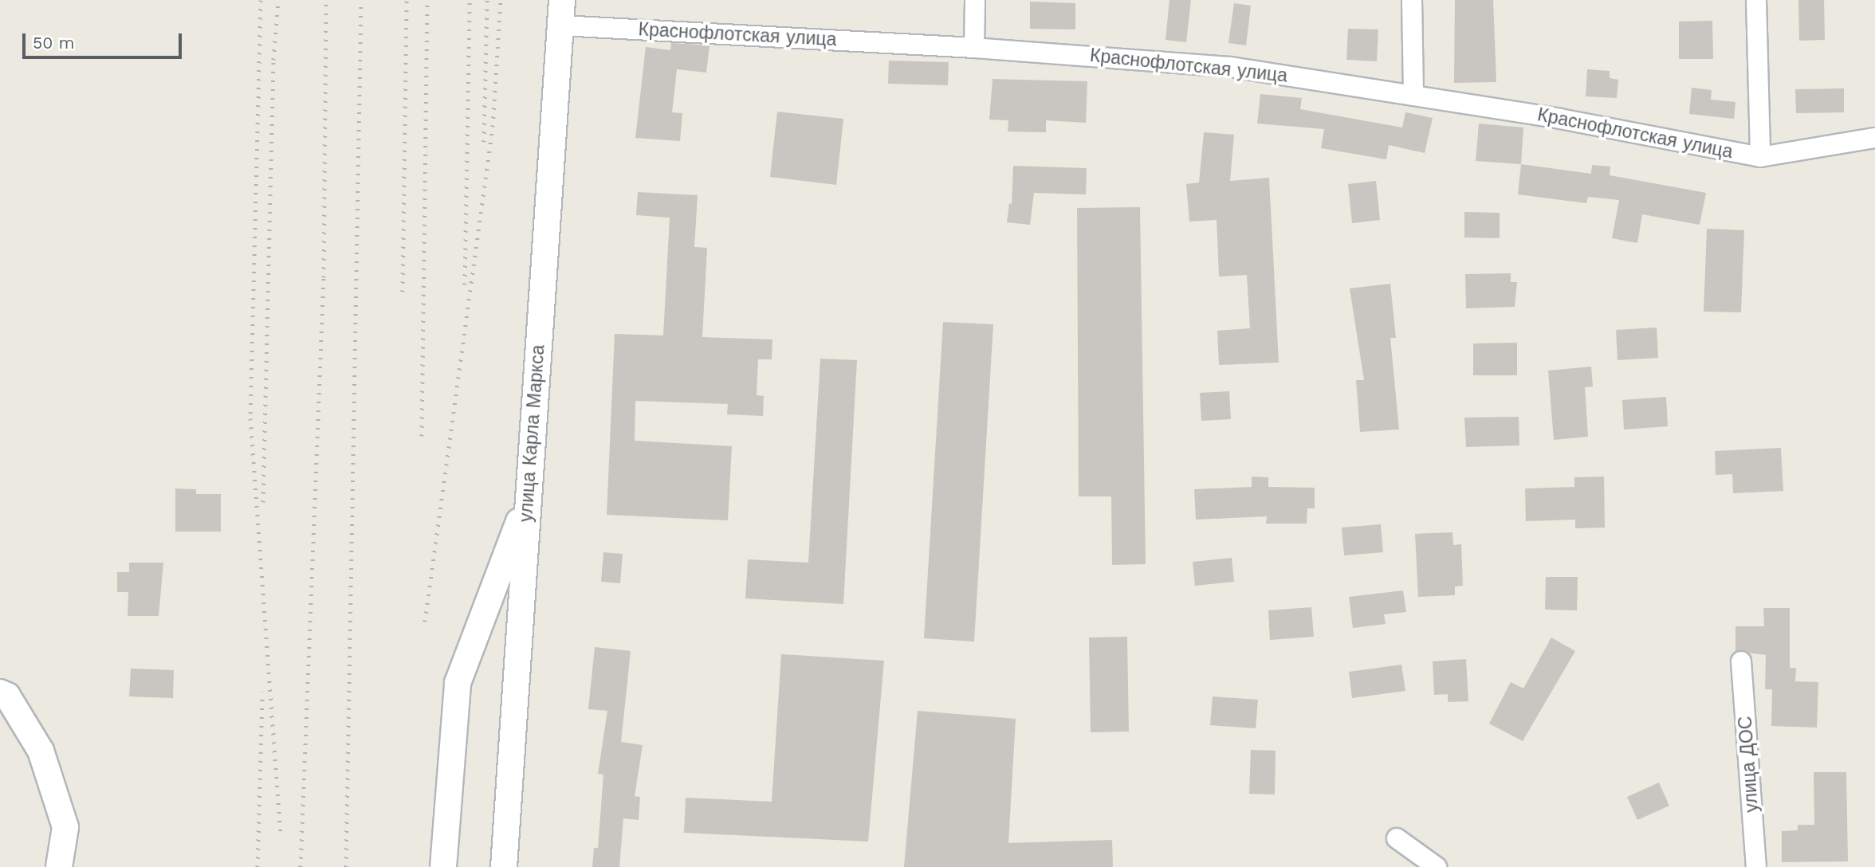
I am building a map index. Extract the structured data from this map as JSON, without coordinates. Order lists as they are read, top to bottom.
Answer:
{
  "streets": {
    "street": ["Краснофлотская улица", "улица Карла Маркса", "улица ДОС"]
  },
  "crossings": [
    ["Краснофлотская улица", "улица Карла Маркса"]
  ],
  "scale_bar": "50 m"
}
